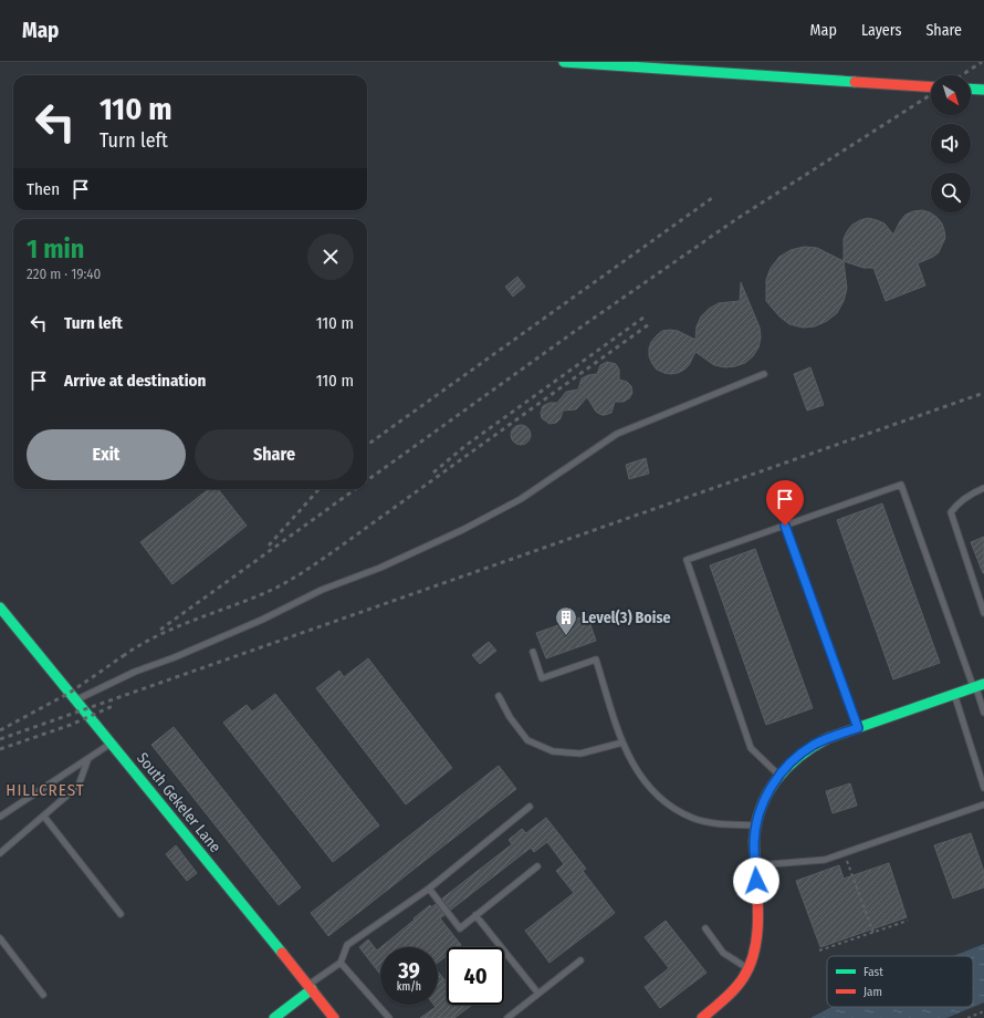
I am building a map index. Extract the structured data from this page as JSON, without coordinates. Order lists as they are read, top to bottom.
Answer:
{
  "streets": {
    "main road": ["South Gekeler Lane"]
  },
  "districts": ["HILLCREST"],
  "places": {
    "building": ["Level(3) Boise"]
  },
  "legend": ["Fast", "Jam"],
  "north": "bottom right",
  "page": {
    "header": "Map",
    "nav": ["Map", "Layers", "Share"],
    "turn": ["110 m", "Turn left"],
    "then": "Then",
    "heading": ["1 min", "220 m · 19:40"],
    "list": [
      {
        "name": "Turn left",
        "value": "110 m"
      },
      {
        "name": "Arrive at destination",
        "value": "110 m"
      }
    ],
    "buttons": ["Exit", "Share"],
    "speed": "39 km/h",
    "limit": "40"
  }
}
